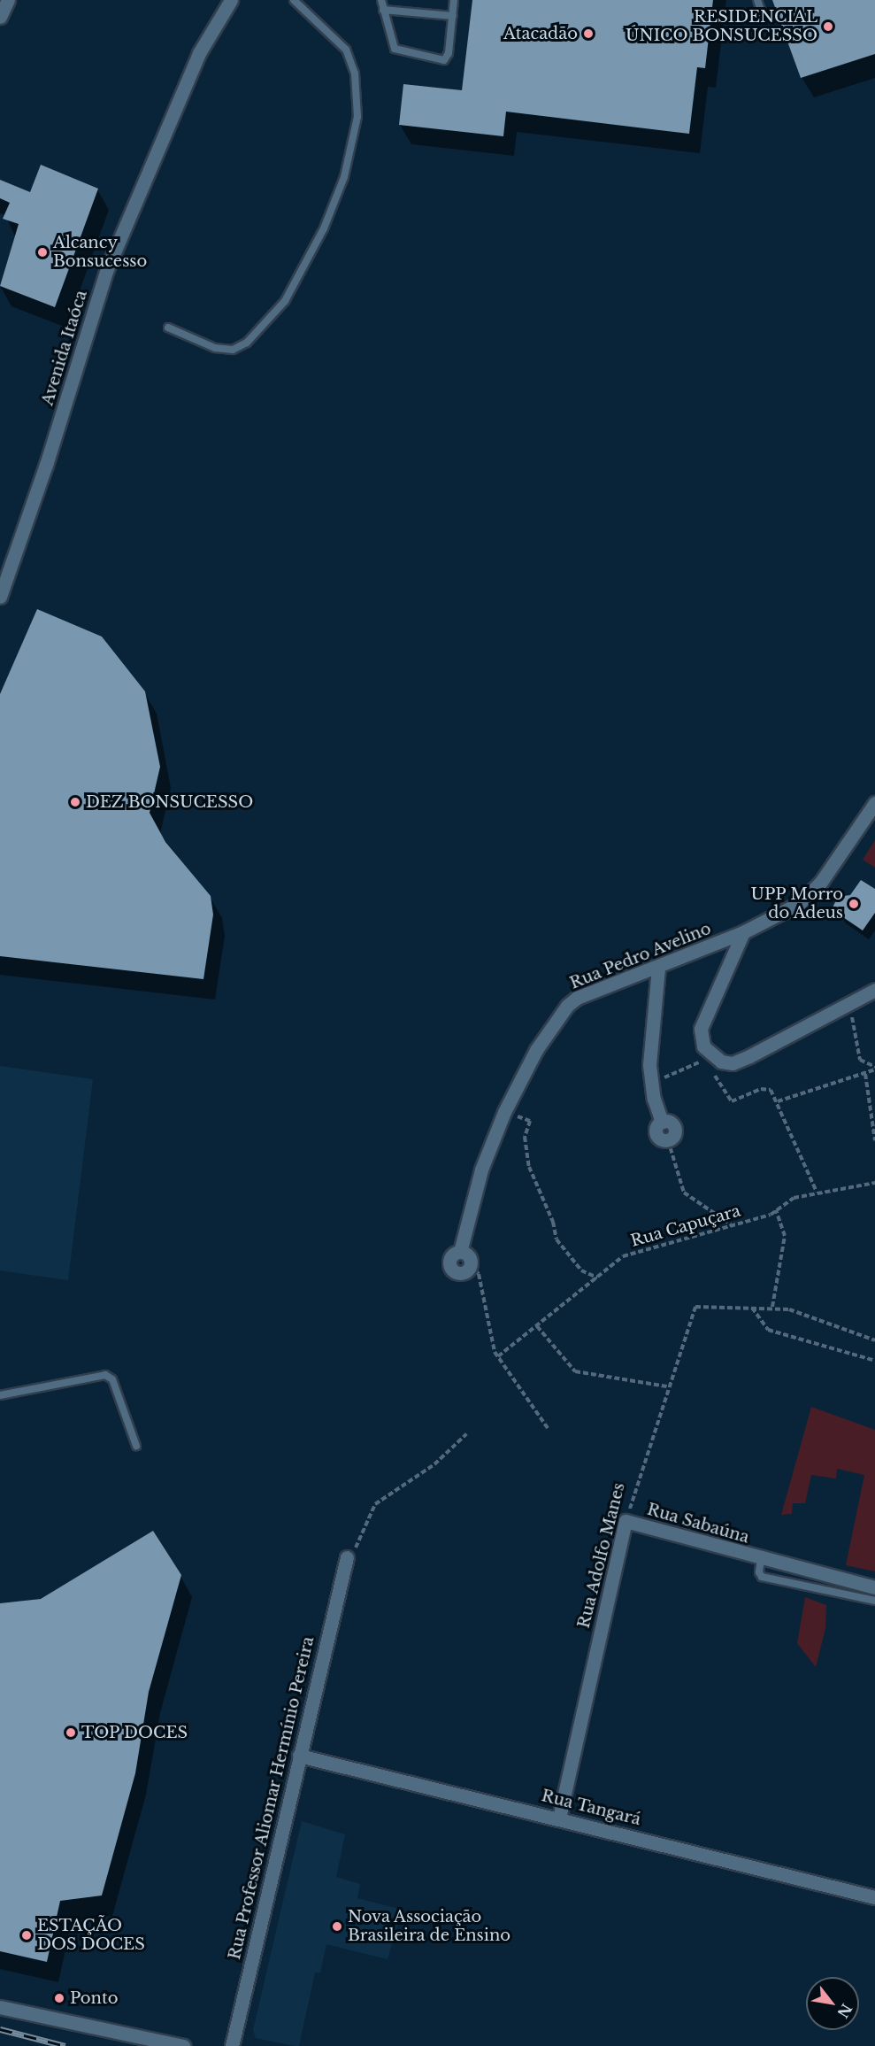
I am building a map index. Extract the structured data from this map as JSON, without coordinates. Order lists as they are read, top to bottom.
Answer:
{
  "streets": {
    "street": [
      "Avenida Itaóca",
      "Rua Pedro Avelino",
      "Rua Sabaúna",
      "Rua Adolfo Manes",
      "Rua Professor Aliomar Hermínio Pereira",
      "Rua Tangará"
    ],
    "path": ["Rua Capuçara"]
  },
  "crossings": [
    ["Rua Sabaúna", "Rua Adolfo Manes"],
    ["Rua Adolfo Manes", "Rua Tangará"],
    ["Rua Professor Aliomar Hermínio Pereira", "Rua Tangará"]
  ],
  "places": [
    "RESIDENCIAL ÚNICO BONSUCESSO",
    "Atacadão",
    "Alcancy Bonsucesso",
    "DEZ BONSUCESSO",
    "UPP Morro do Adeus",
    "TOP DOCES",
    "Nova Associação Brasileira de Ensino",
    "ESTAÇÃO DOS DOCES",
    "Ponto"
  ],
  "north": "bottom right"
}
